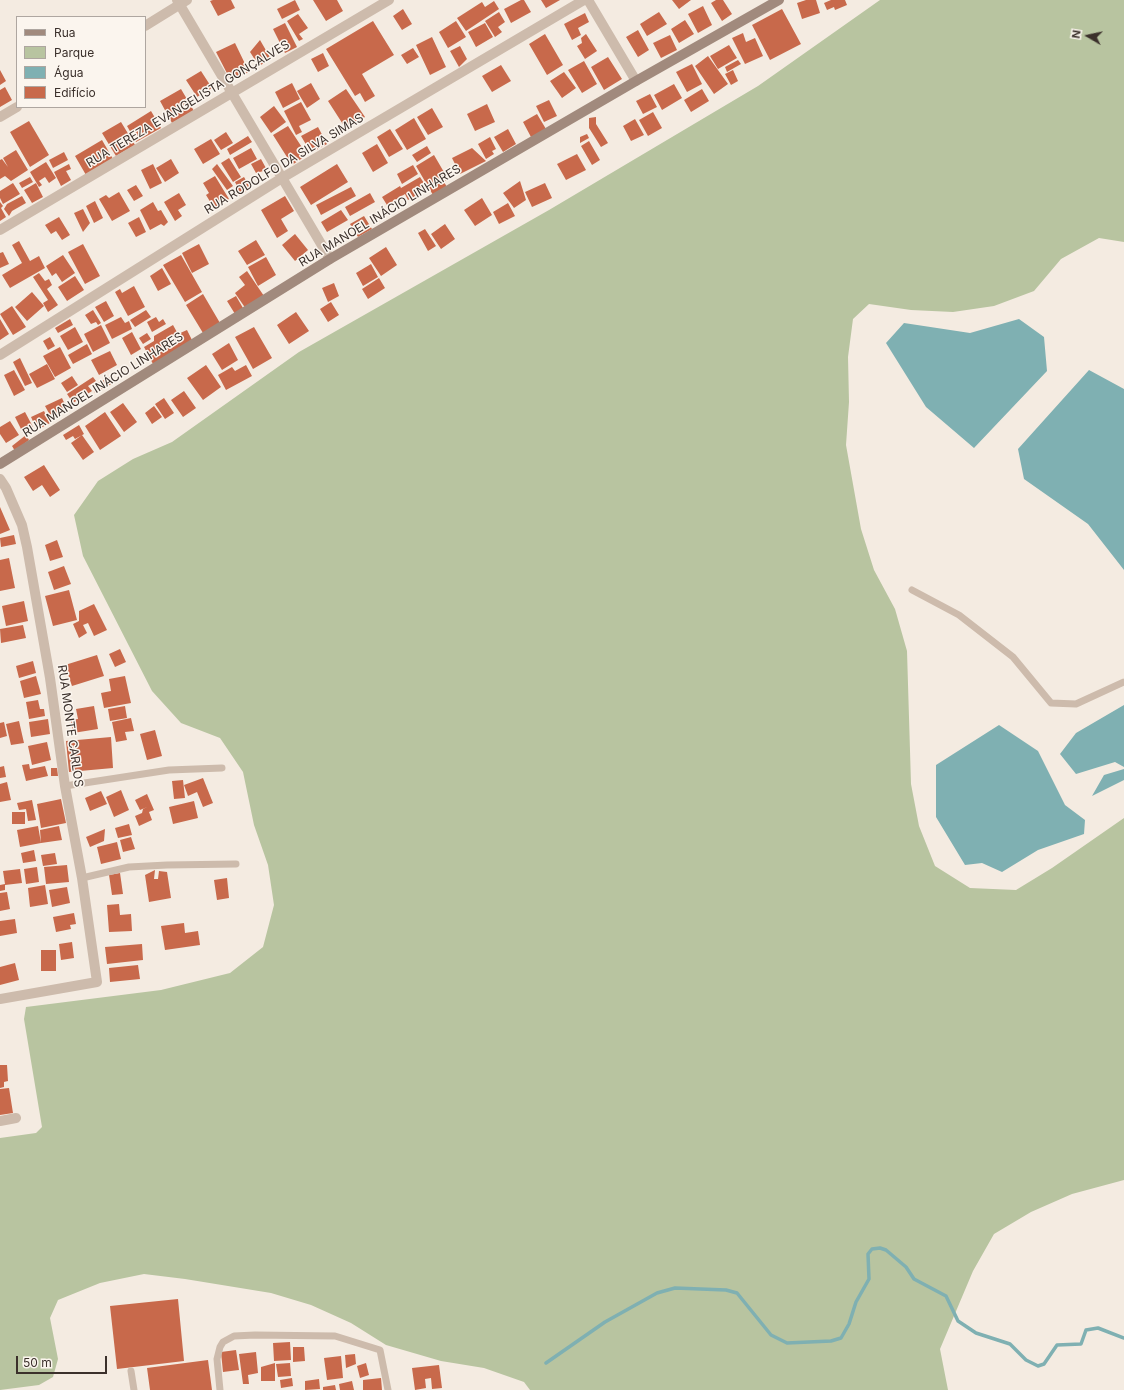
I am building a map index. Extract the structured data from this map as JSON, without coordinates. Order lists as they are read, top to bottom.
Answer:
{
  "streets": {
    "main road": ["RUA MANOEL INÁCIO LINHARES"],
    "street": ["RUA TEREZA EVANGELISTA GONÇALVES", "RUA RODOLFO DA SILVA SIMAS", "RUA MONTE CARLOS"]
  },
  "legend": [
    "Rua",
    "Parque",
    "Água",
    "Edifício"
  ],
  "scale_bar": "50 m",
  "north": "left"
}
